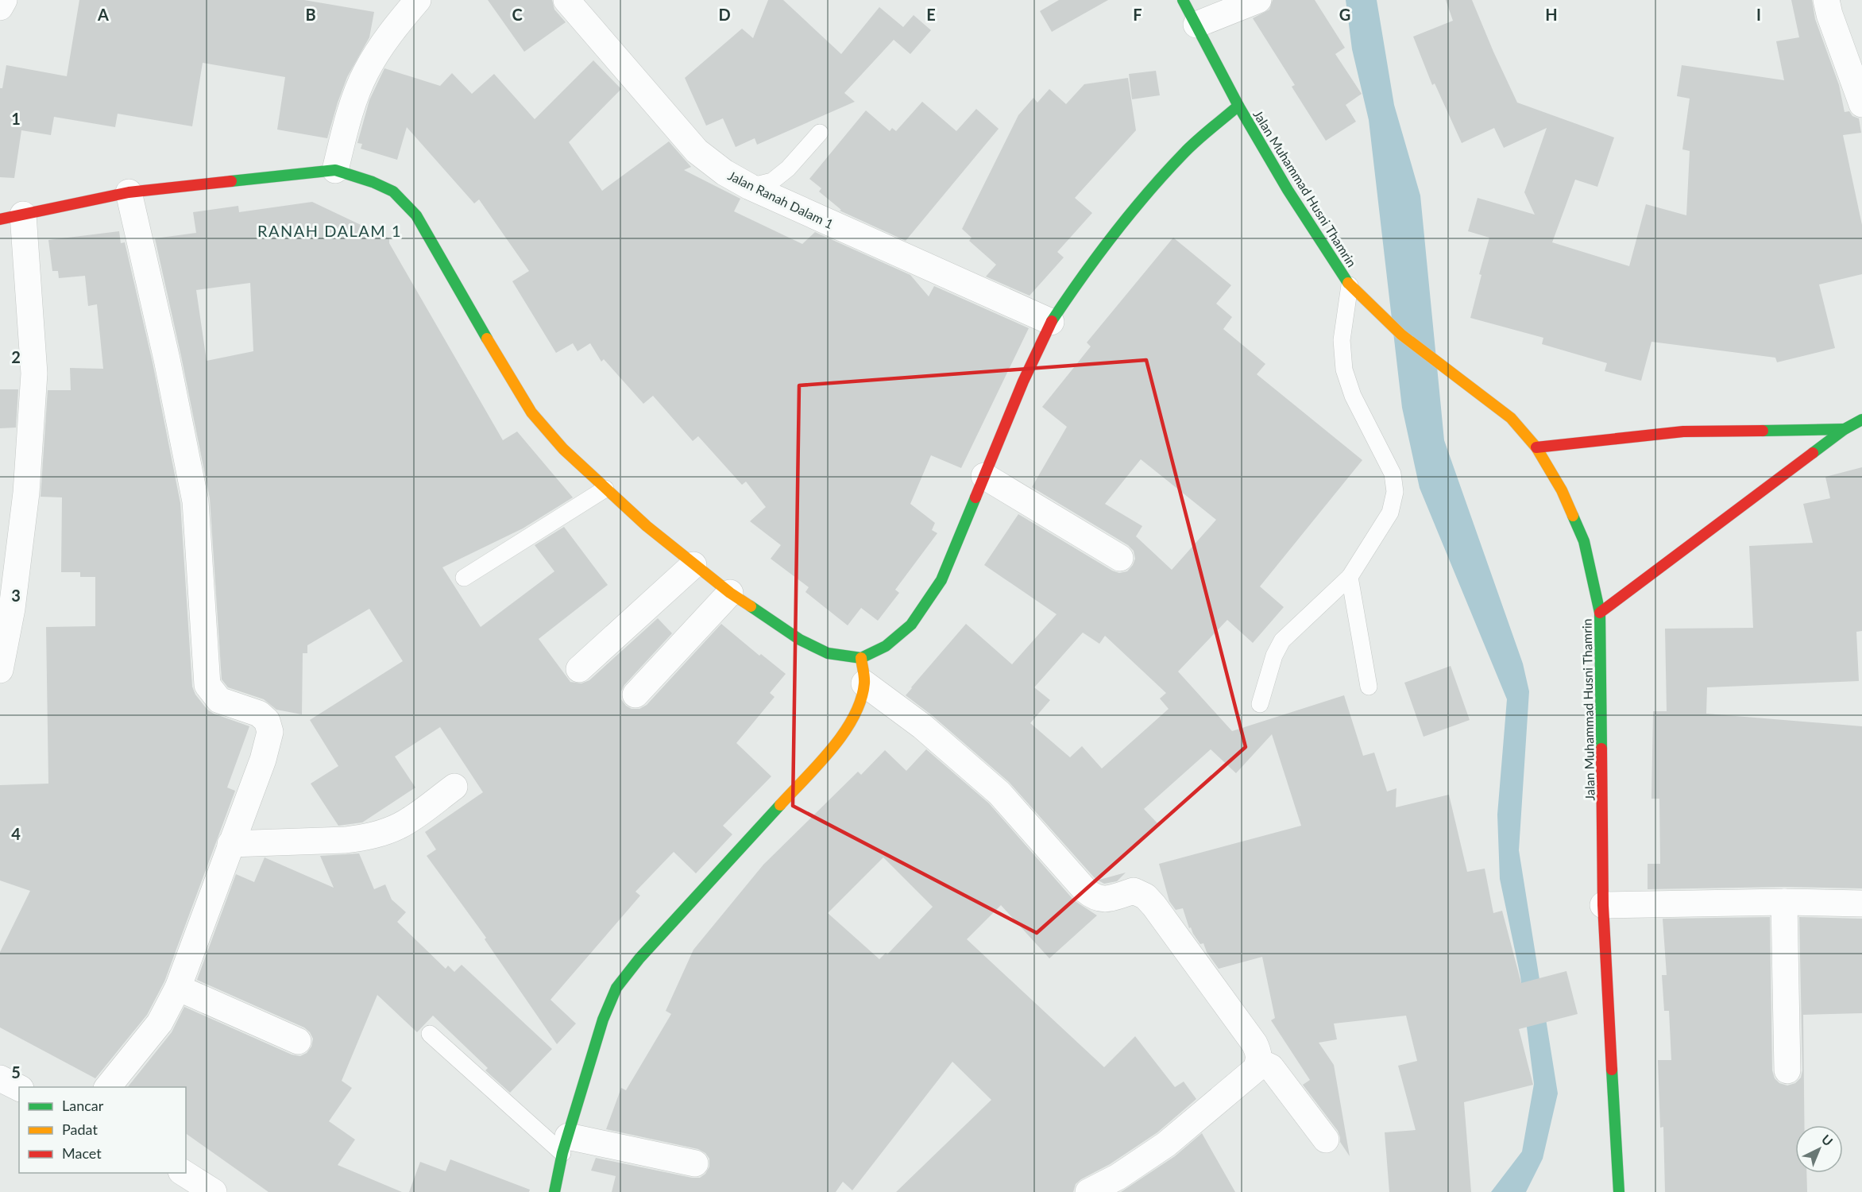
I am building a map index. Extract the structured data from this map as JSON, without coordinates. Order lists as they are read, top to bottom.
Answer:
{
  "streets": {
    "street": ["Jalan Muhammad Husni Thamrin", "Jalan Ranah Dalam 1"]
  },
  "districts": ["RANAH DALAM 1"],
  "legend": ["Lancar", "Padat", "Macet"],
  "north": "top right",
  "grid": {
    "columns": [
      "A",
      "B",
      "C",
      "D",
      "E",
      "F",
      "G",
      "H",
      "I"
    ],
    "rows": [
      "1",
      "2",
      "3",
      "4",
      "5"
    ]
  }
}
